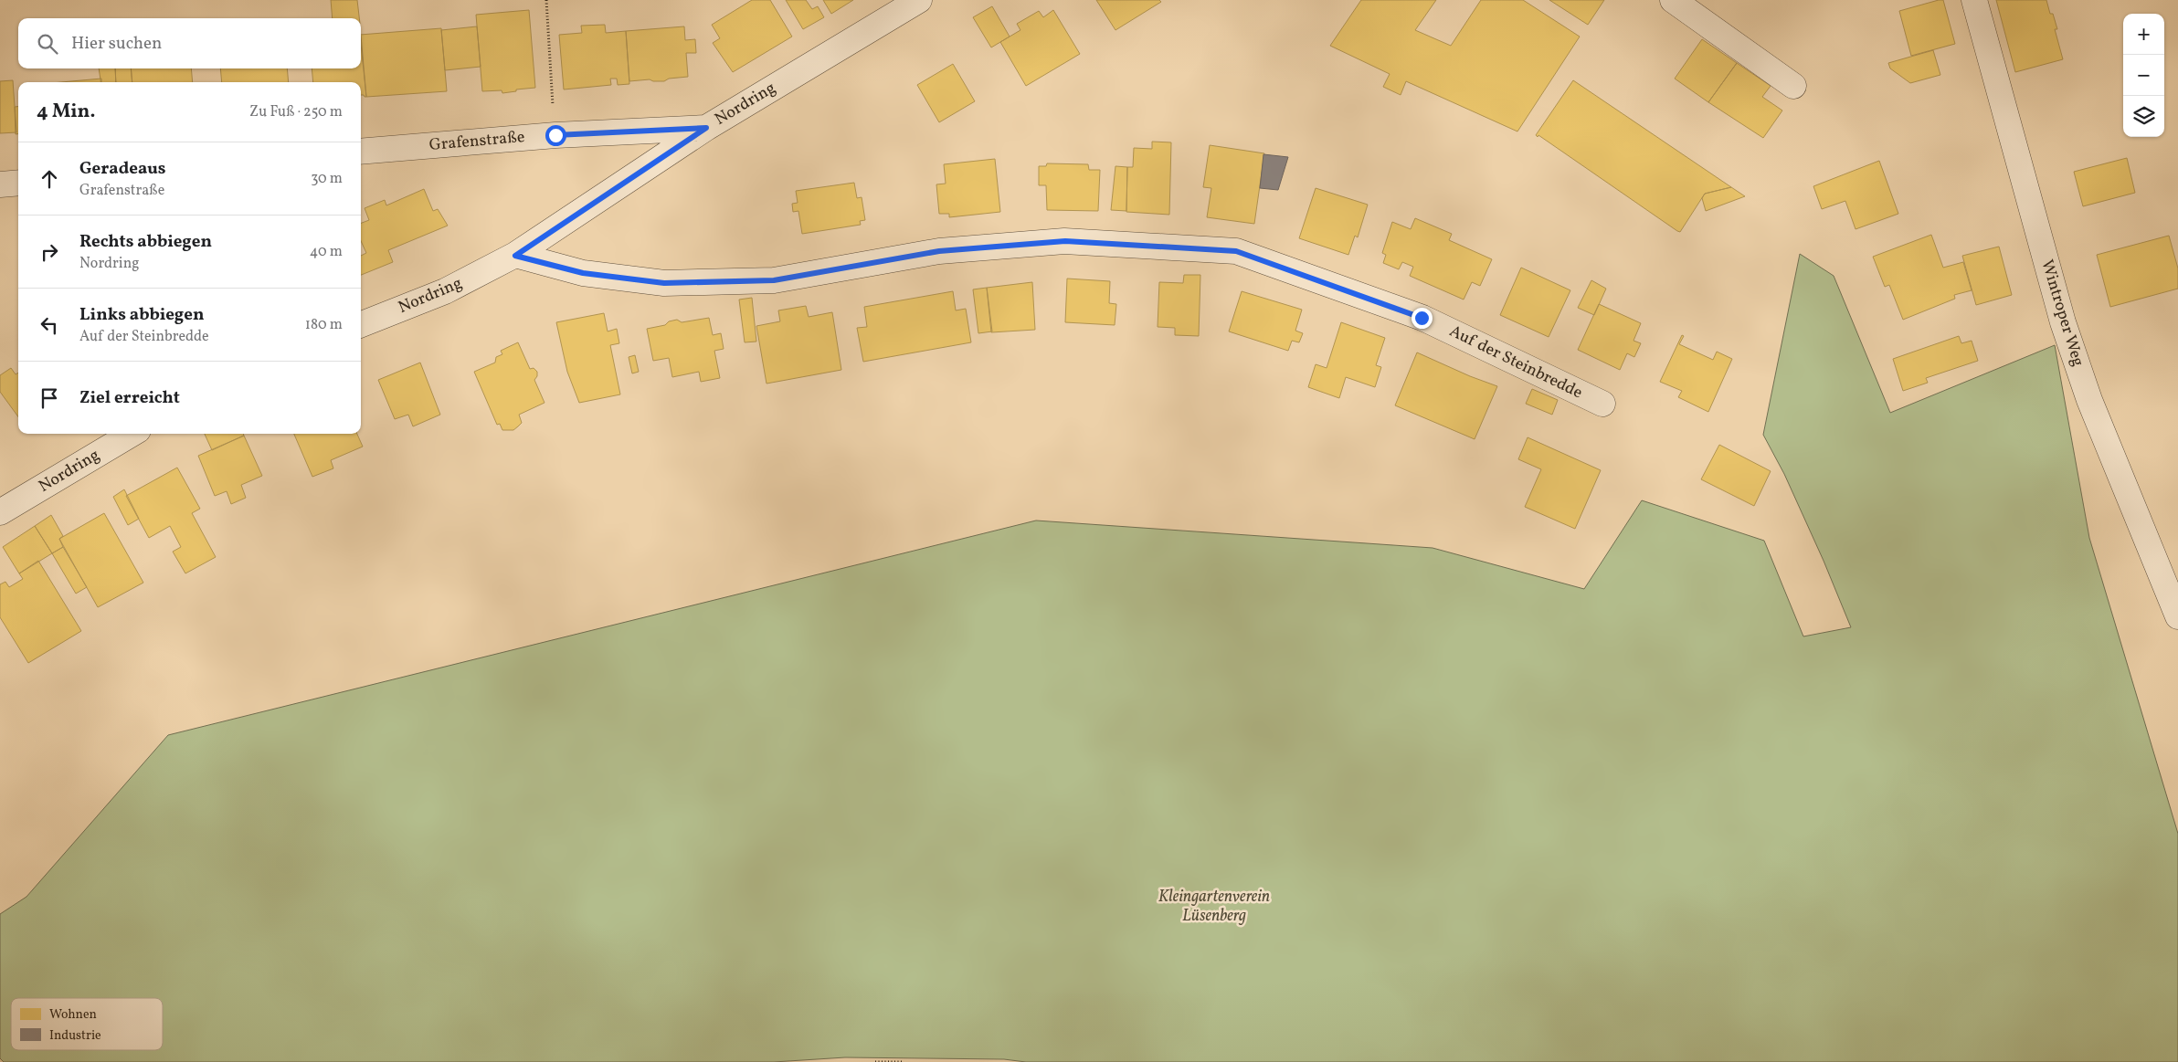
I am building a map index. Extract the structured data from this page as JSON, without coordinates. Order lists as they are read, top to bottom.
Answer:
{
  "streets": {
    "street": [
      "Nordring",
      "Grafenstraße",
      "Wintroper Weg",
      "Auf der Steinbredde"
    ]
  },
  "crossings": [
    ["Nordring", "Grafenstraße"],
    ["Nordring", "Auf der Steinbredde"]
  ],
  "parks": ["Kleingartenverein Lüsenberg"],
  "legend": ["Wohnen", "Industrie"],
  "page": {
    "map_buttons": ["+", "−"],
    "search": "Hier suchen",
    "heading": ["4 Min.", "Zu Fuß · 250 m"],
    "list": [
      ["Geradeaus", "Grafenstraße", "30 m"],
      ["Rechts abbiegen", "Nordring", "40 m"],
      ["Links abbiegen", "Auf der Steinbredde", "180 m"],
      "Ziel erreicht"
    ]
  }
}
